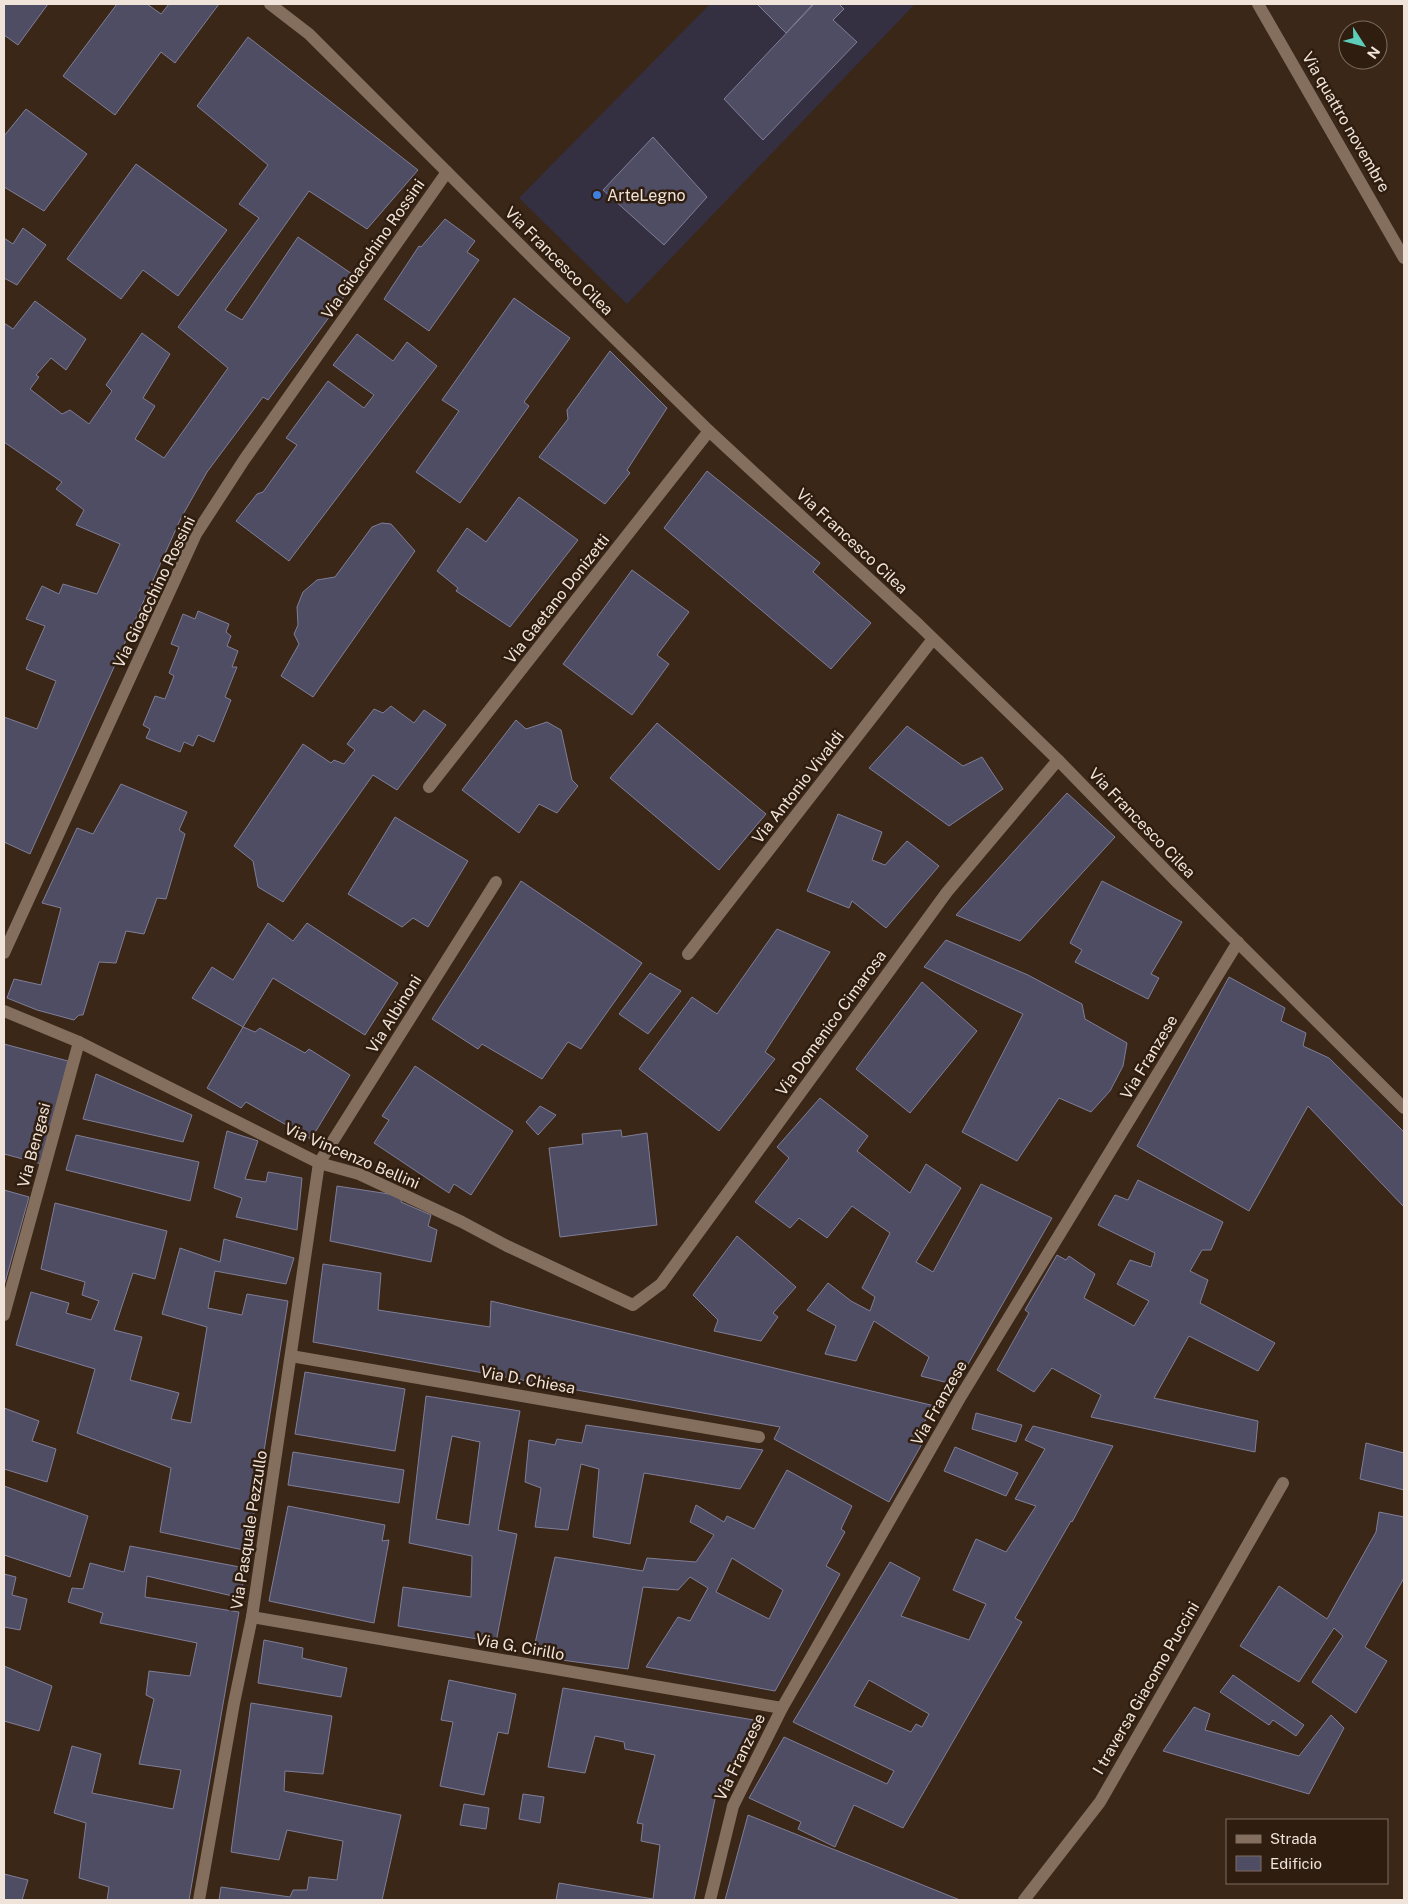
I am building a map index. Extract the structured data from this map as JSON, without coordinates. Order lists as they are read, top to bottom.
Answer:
{
  "streets": {
    "street": [
      "Via quattro novembre",
      "Via Gioacchino Rossini",
      "Via Francesco Cilea",
      "Via Gaetano Donizetti",
      "Via Antonio Vivaldi",
      "Via Albinoni",
      "Via Domenico Cimarosa",
      "Via Franzese",
      "Via Bengasi",
      "Via Vincenzo Bellini",
      "Via D. Chiesa",
      "Via Pasquale Pezzullo",
      "Via G. Cirillo",
      "I traversa Giacomo Puccini"
    ]
  },
  "crossings": [
    ["Via Gioacchino Rossini", "Via Francesco Cilea"],
    ["Via Francesco Cilea", "Via Gaetano Donizetti"],
    ["Via Francesco Cilea", "Via Antonio Vivaldi"],
    ["Via Francesco Cilea", "Via Domenico Cimarosa"],
    ["Via Francesco Cilea", "Via Franzese"],
    ["Via Albinoni", "Via Vincenzo Bellini"],
    ["Via Albinoni", "Via Pasquale Pezzullo"],
    ["Via Domenico Cimarosa", "Via Vincenzo Bellini"],
    ["Via Franzese", "Via G. Cirillo"],
    ["Via Bengasi", "Via Vincenzo Bellini"],
    ["Via Vincenzo Bellini", "Via Pasquale Pezzullo"],
    ["Via D. Chiesa", "Via Pasquale Pezzullo"],
    ["Via Pasquale Pezzullo", "Via G. Cirillo"]
  ],
  "places": ["ArteLegno"],
  "legend": ["Strada", "Edificio"],
  "north": "bottom right"
}
